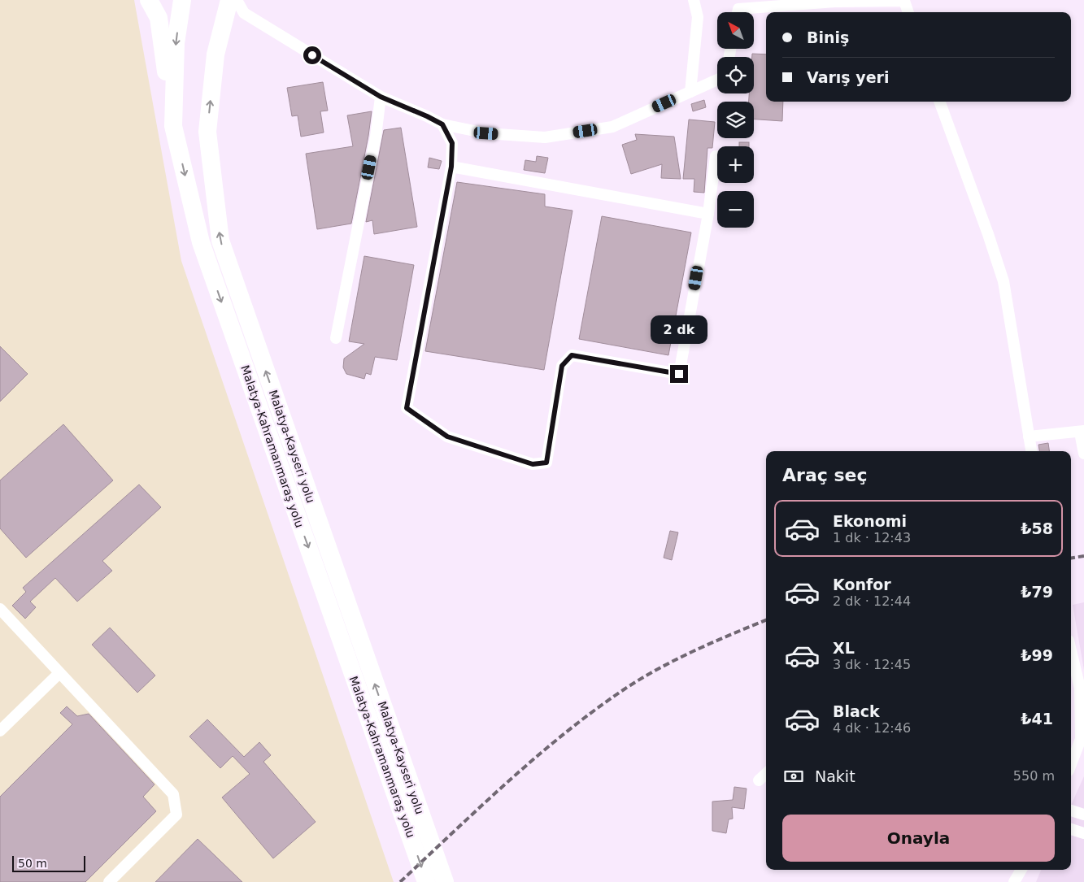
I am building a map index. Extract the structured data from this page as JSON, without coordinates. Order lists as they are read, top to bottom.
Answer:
{
  "streets": {
    "highway": ["Malatya-Kahramanmaraş yolu", "Malatya-Kayseri yolu"]
  },
  "crossings": [
    ["Malatya-Kahramanmaraş yolu", "Malatya-Kayseri yolu"]
  ],
  "one_way": ["Malatya-Kahramanmaraş yolu", "Malatya-Kayseri yolu"],
  "scale_bar": "50 m",
  "north": "top left",
  "page": {
    "map_buttons": ["+", "−"],
    "banner": ["Biniş", "Varış yeri"],
    "bubble": "2 dk",
    "heading": "Araç seç",
    "list": [
      {
        "name": "Ekonomi",
        "note": "1 dk · 12:43",
        "value": "₺58"
      },
      {
        "name": "Konfor",
        "note": "2 dk · 12:44",
        "value": "₺79"
      },
      {
        "name": "XL",
        "note": "3 dk · 12:45",
        "value": "₺99"
      },
      {
        "name": "Black",
        "note": "4 dk · 12:46",
        "value": "₺41"
      }
    ],
    "pay": ["Nakit", "550 m"],
    "buttons": "Onayla",
    "scale": "50 m"
  }
}
